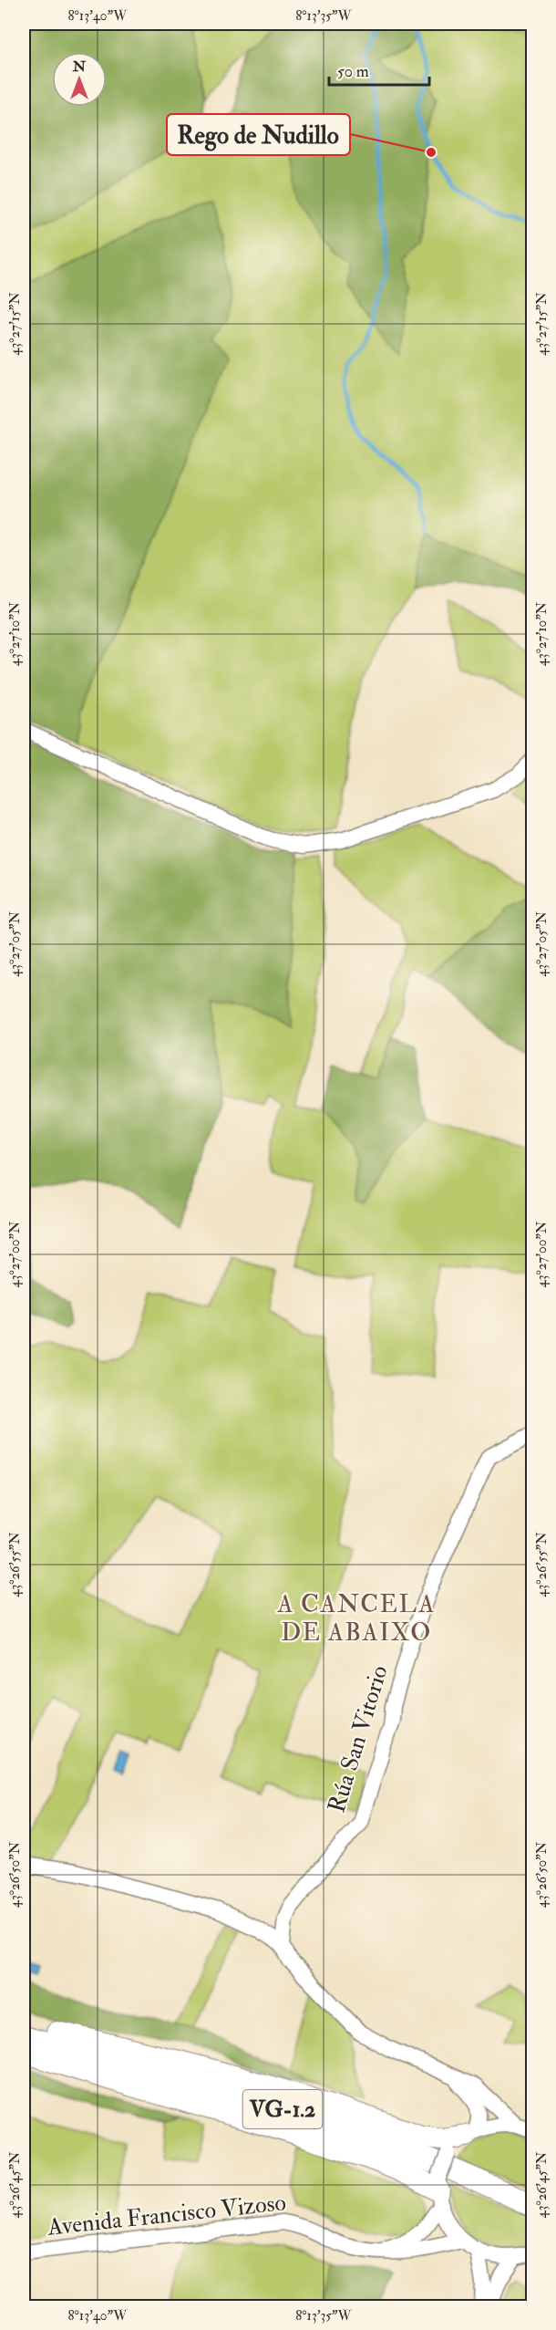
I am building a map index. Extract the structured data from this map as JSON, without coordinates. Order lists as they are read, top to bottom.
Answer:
{
  "streets": {
    "highway": ["VG-1.2"],
    "street": ["Rúa San Vitorio", "Avenida Francisco Vizoso"]
  },
  "districts": ["A CANCELA DE ABAIXO"],
  "places": ["Rego de Nudillo"],
  "scale_bar": "50 m",
  "north": "top",
  "coordinates": [
    "8°13'40\"W",
    "8°13'35\"W",
    "43°27'15\"N",
    "43°27'10\"N",
    "43°27'05\"N",
    "43°27'00\"N",
    "43°26'55\"N",
    "43°26'50\"N",
    "43°26'45\"N"
  ]
}
